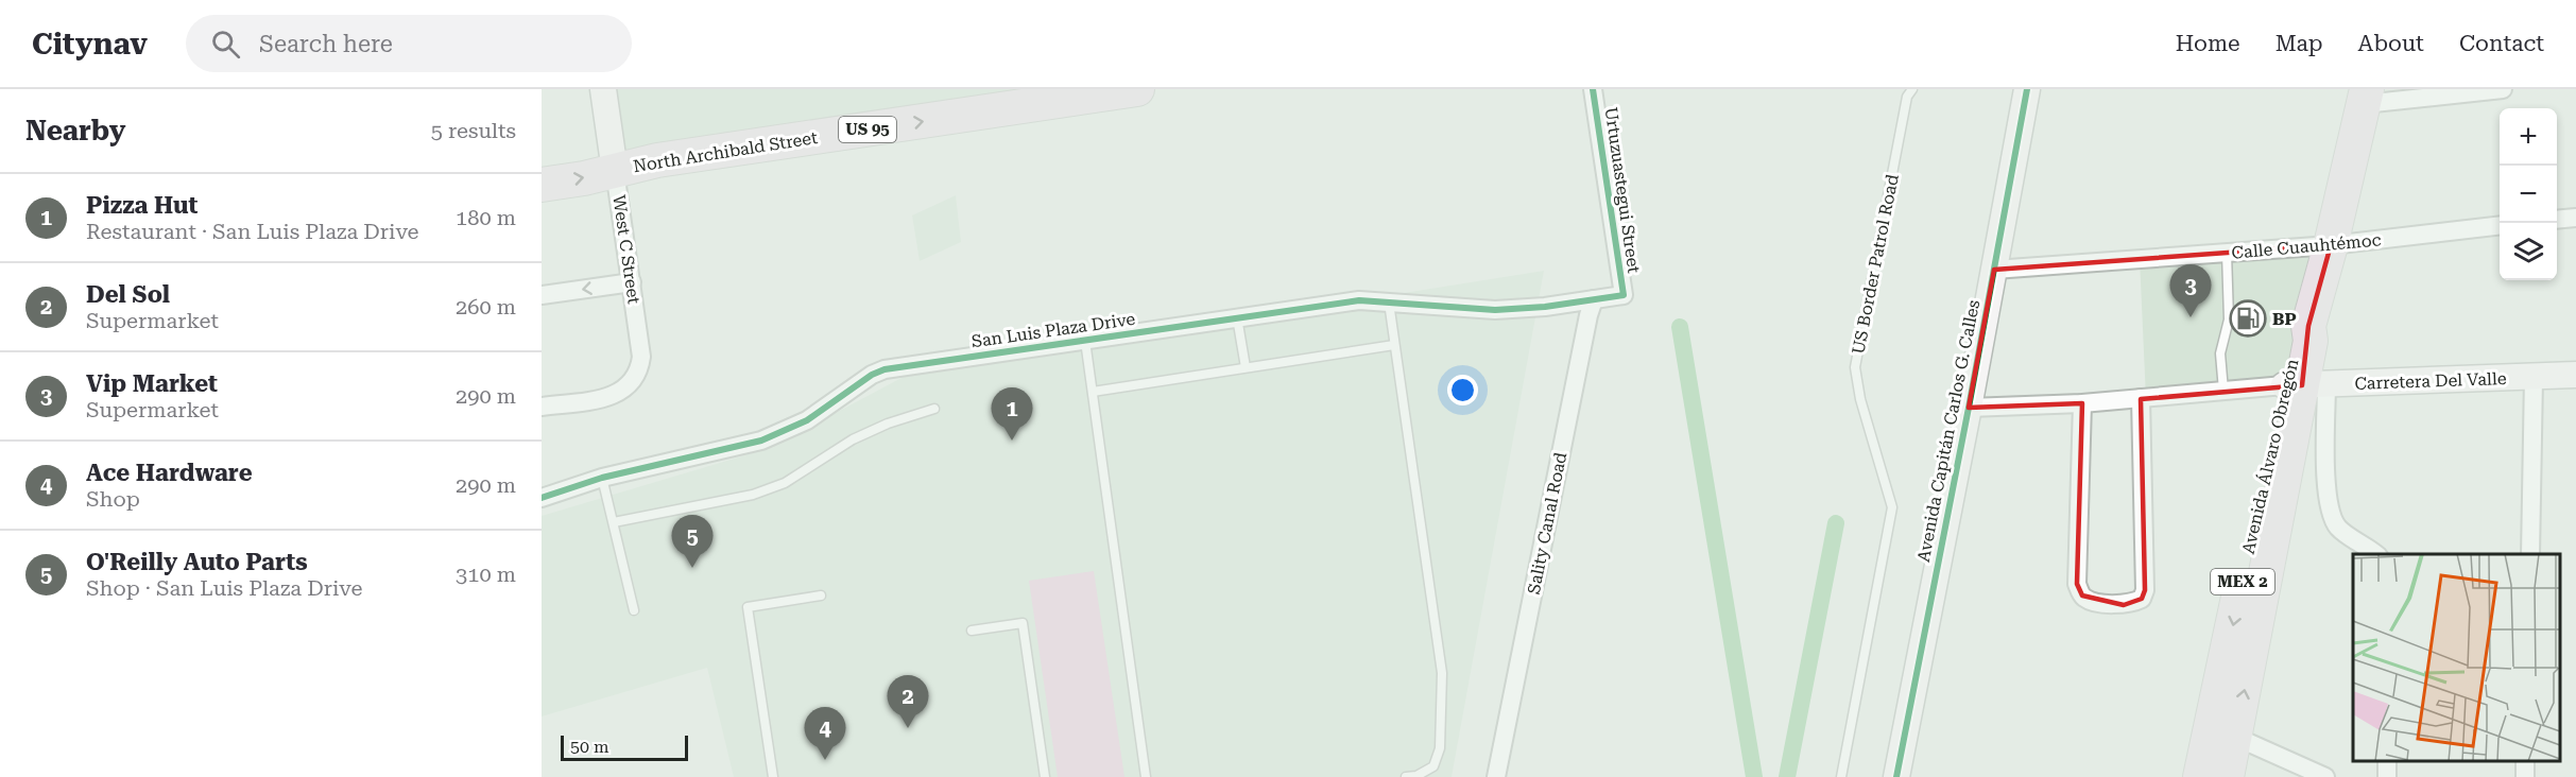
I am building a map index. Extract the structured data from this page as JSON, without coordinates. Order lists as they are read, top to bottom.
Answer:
{
  "streets": {
    "highway": [
      "US 95",
      "North Archibald Street",
      "Avenida Álvaro Obregón",
      "MEX 2"
    ],
    "street": [
      "Urtuzuastegui Street",
      "Calle Cuauhtémoc",
      "West C Street",
      "San Luis Plaza Drive",
      "Carretera Del Valle",
      "Avenida Capitán Carlos G. Calles",
      "Sality Canal Road"
    ],
    "lane": ["US Border Patrol Road"]
  },
  "crossings": [
    ["North Archibald Street", "West C Street"],
    ["Urtuzuastegui Street", "San Luis Plaza Drive"],
    ["Urtuzuastegui Street", "Sality Canal Road"],
    ["Calle Cuauhtémoc", "Avenida Capitán Carlos G. Calles"],
    ["Calle Cuauhtémoc", "Avenida Álvaro Obregón"],
    ["San Luis Plaza Drive", "Sality Canal Road"],
    ["Carretera Del Valle", "Avenida Álvaro Obregón"]
  ],
  "one_way": ["North Archibald Street"],
  "places": {
    "fuel station": ["BP"]
  },
  "scale_bar": "50 m",
  "page": {
    "header": "Citynav",
    "search": "Search here",
    "nav": [
      "Home",
      "Map",
      "About",
      "Contact"
    ],
    "heading": ["Nearby", "5 results"],
    "map_buttons": ["+", "−"],
    "list": [
      {
        "mark": "1",
        "name": "Pizza Hut",
        "note": "Restaurant · San Luis Plaza Drive",
        "value": "180 m"
      },
      {
        "mark": "2",
        "name": "Del Sol",
        "note": "Supermarket",
        "value": "260 m"
      },
      {
        "mark": "3",
        "name": "Vip Market",
        "note": "Supermarket",
        "value": "290 m"
      },
      {
        "mark": "4",
        "name": "Ace Hardware",
        "note": "Shop",
        "value": "290 m"
      },
      {
        "mark": "5",
        "name": "O'Reilly Auto Parts",
        "note": "Shop · San Luis Plaza Drive",
        "value": "310 m"
      }
    ],
    "pins": [
      "3",
      "1",
      "5",
      "2",
      "4"
    ],
    "scale": "50 m"
  }
}
